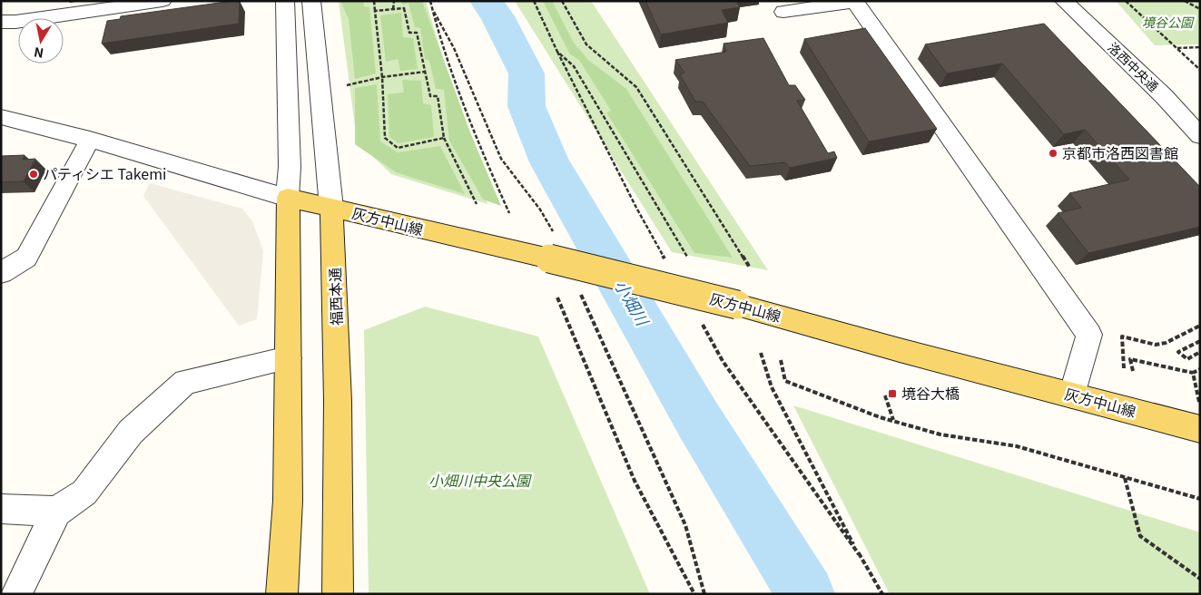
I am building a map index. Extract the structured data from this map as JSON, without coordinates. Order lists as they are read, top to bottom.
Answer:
{
  "streets": {
    "main road": ["灰方中山線", "福西本通"],
    "street": ["洛西中央通"]
  },
  "crossings": [
    ["灰方中山線", "福西本通"]
  ],
  "water": ["小畑川"],
  "parks": ["境谷公園", "小畑川中央公園"],
  "places": {
    "other": ["京都市洛西図書館", "パティシエ Takemi"],
    "transit": ["境谷大橋"]
  },
  "north": "bottom"
}
